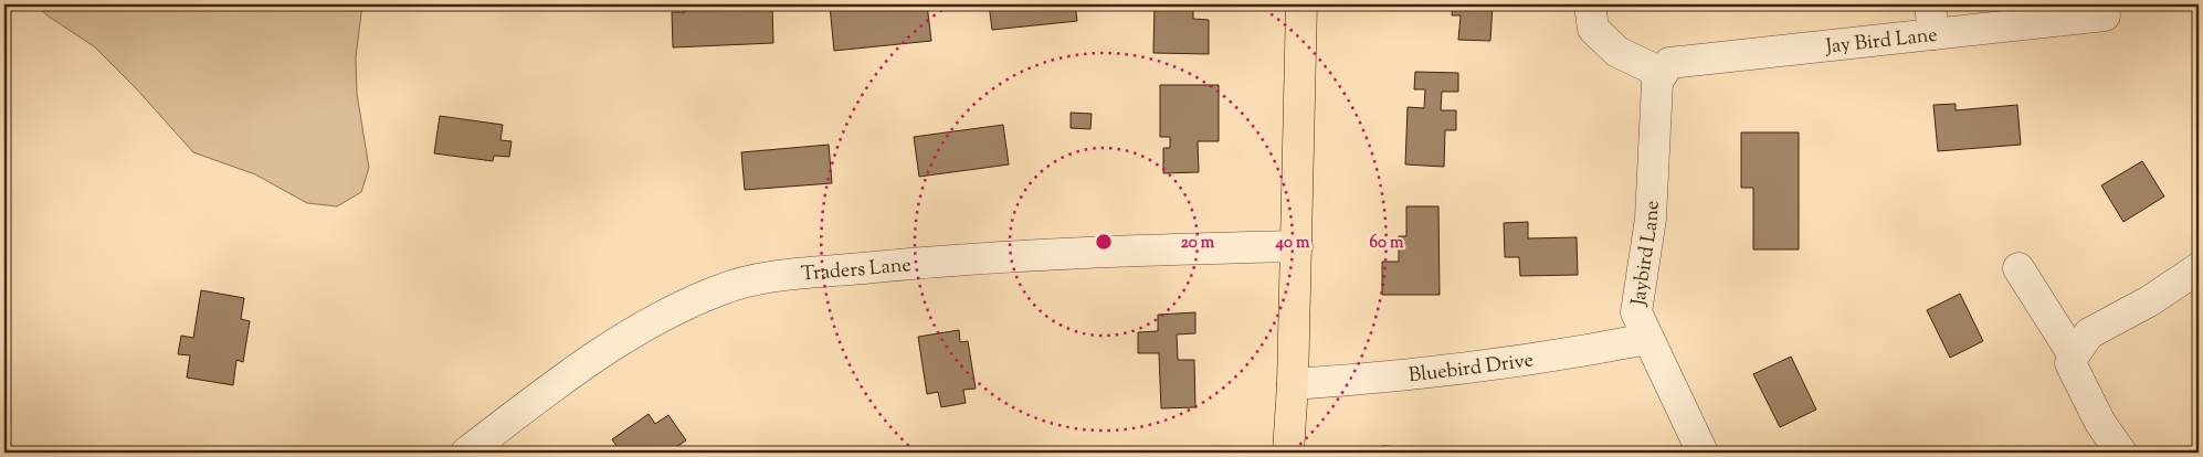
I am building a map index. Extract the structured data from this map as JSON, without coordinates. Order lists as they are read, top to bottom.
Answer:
{
  "streets": {
    "street": [
      "Jay Bird Lane",
      "Jaybird Lane",
      "Traders Lane",
      "Bluebird Drive"
    ]
  },
  "crossings": [
    ["Jay Bird Lane", "Jaybird Lane"],
    ["Jaybird Lane", "Bluebird Drive"]
  ],
  "rings": ["20 m", "40 m", "60 m"]
}
